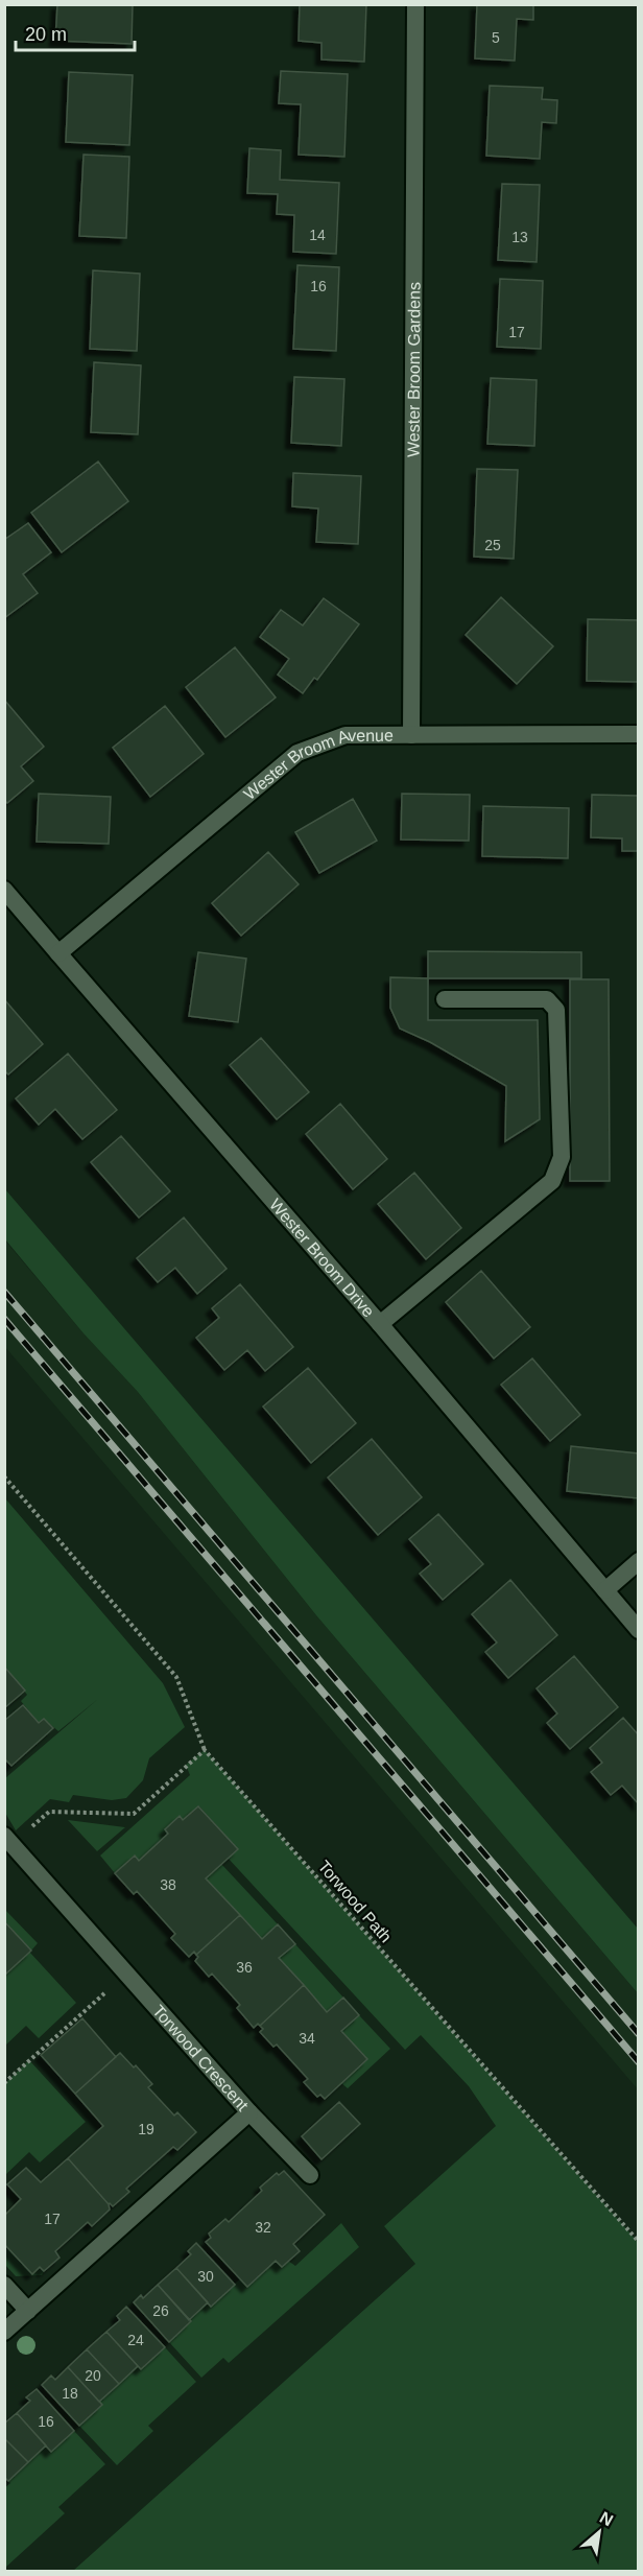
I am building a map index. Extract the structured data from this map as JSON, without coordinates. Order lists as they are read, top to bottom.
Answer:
{
  "streets": {
    "street": [
      "Wester Broom Gardens",
      "Wester Broom Avenue",
      "Wester Broom Drive",
      "Torwood Crescent"
    ],
    "path": ["Torwood Path"]
  },
  "crossings": [
    ["Wester Broom Gardens", "Wester Broom Avenue"],
    ["Wester Broom Avenue", "Wester Broom Drive"]
  ],
  "house_numbers": [
    "5",
    "14",
    "13",
    "16",
    "17",
    "25",
    "38",
    "36",
    "34",
    "19",
    "17",
    "32",
    "30",
    "26",
    "24",
    "20",
    "18",
    "16"
  ],
  "scale_bar": "20 m",
  "north": "top right"
}
